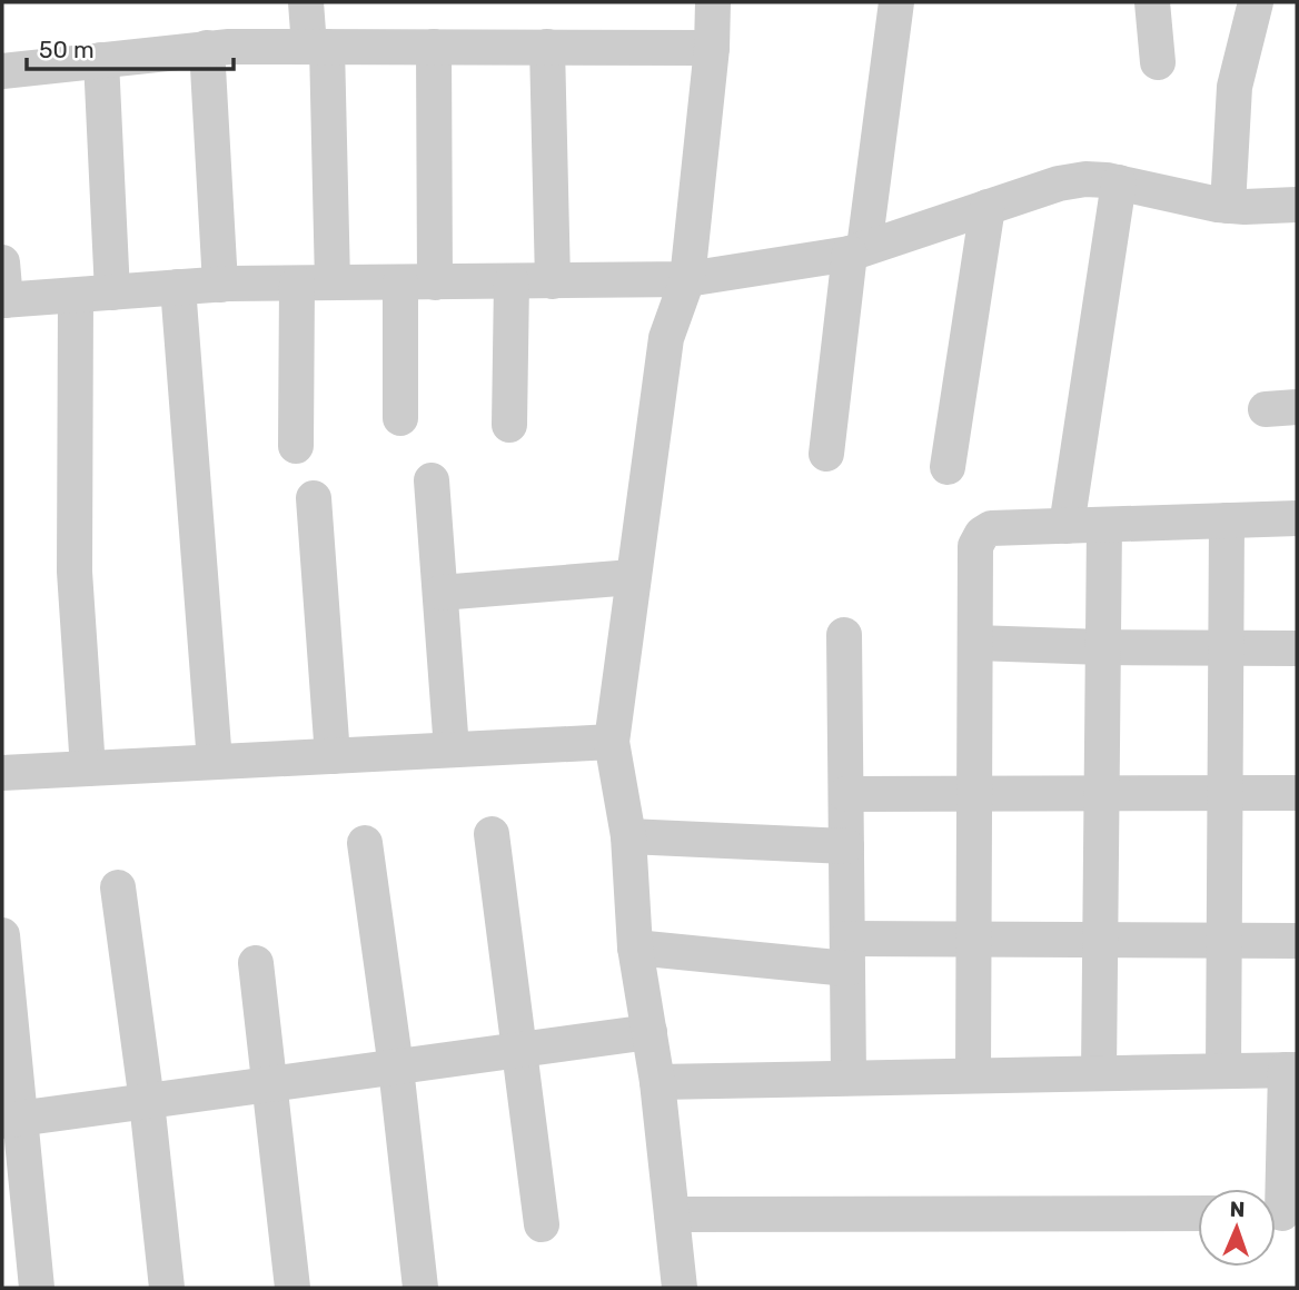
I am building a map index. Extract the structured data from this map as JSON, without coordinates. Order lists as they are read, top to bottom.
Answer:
{
  "scale_bar": "50 m",
  "north": "top"
}
